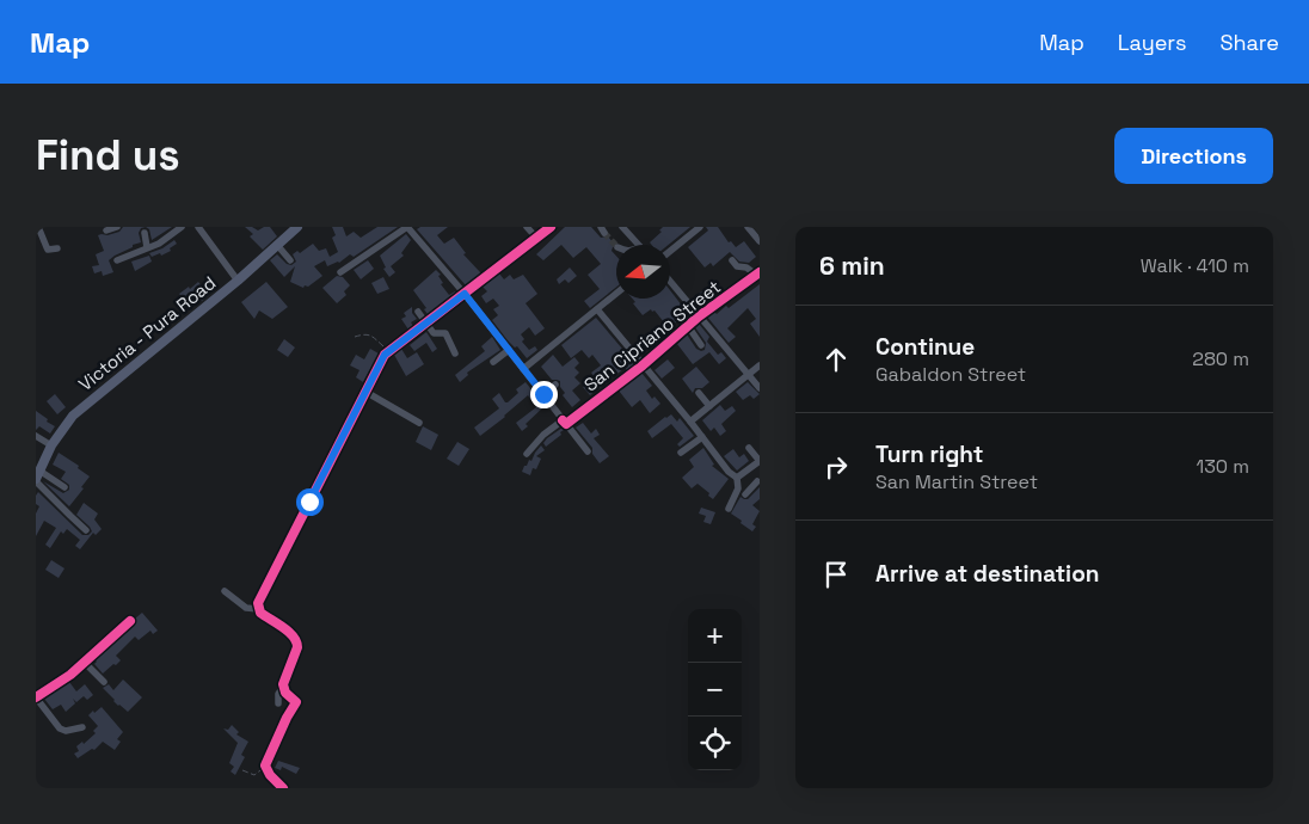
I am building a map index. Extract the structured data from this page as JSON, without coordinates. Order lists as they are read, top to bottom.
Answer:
{
  "streets": {
    "main road": ["Victoria - Pura Road"],
    "street": ["San Cipriano Street"]
  },
  "north": "left",
  "page": {
    "header": "Map",
    "nav": ["Map", "Layers", "Share"],
    "buttons": "Directions",
    "title": "Find us",
    "heading": ["6 min", "Walk · 410 m"],
    "list": [
      ["Continue", "Gabaldon Street", "280 m"],
      ["Turn right", "San Martin Street", "130 m"],
      "Arrive at destination"
    ],
    "map_buttons": ["+", "−"]
  }
}
